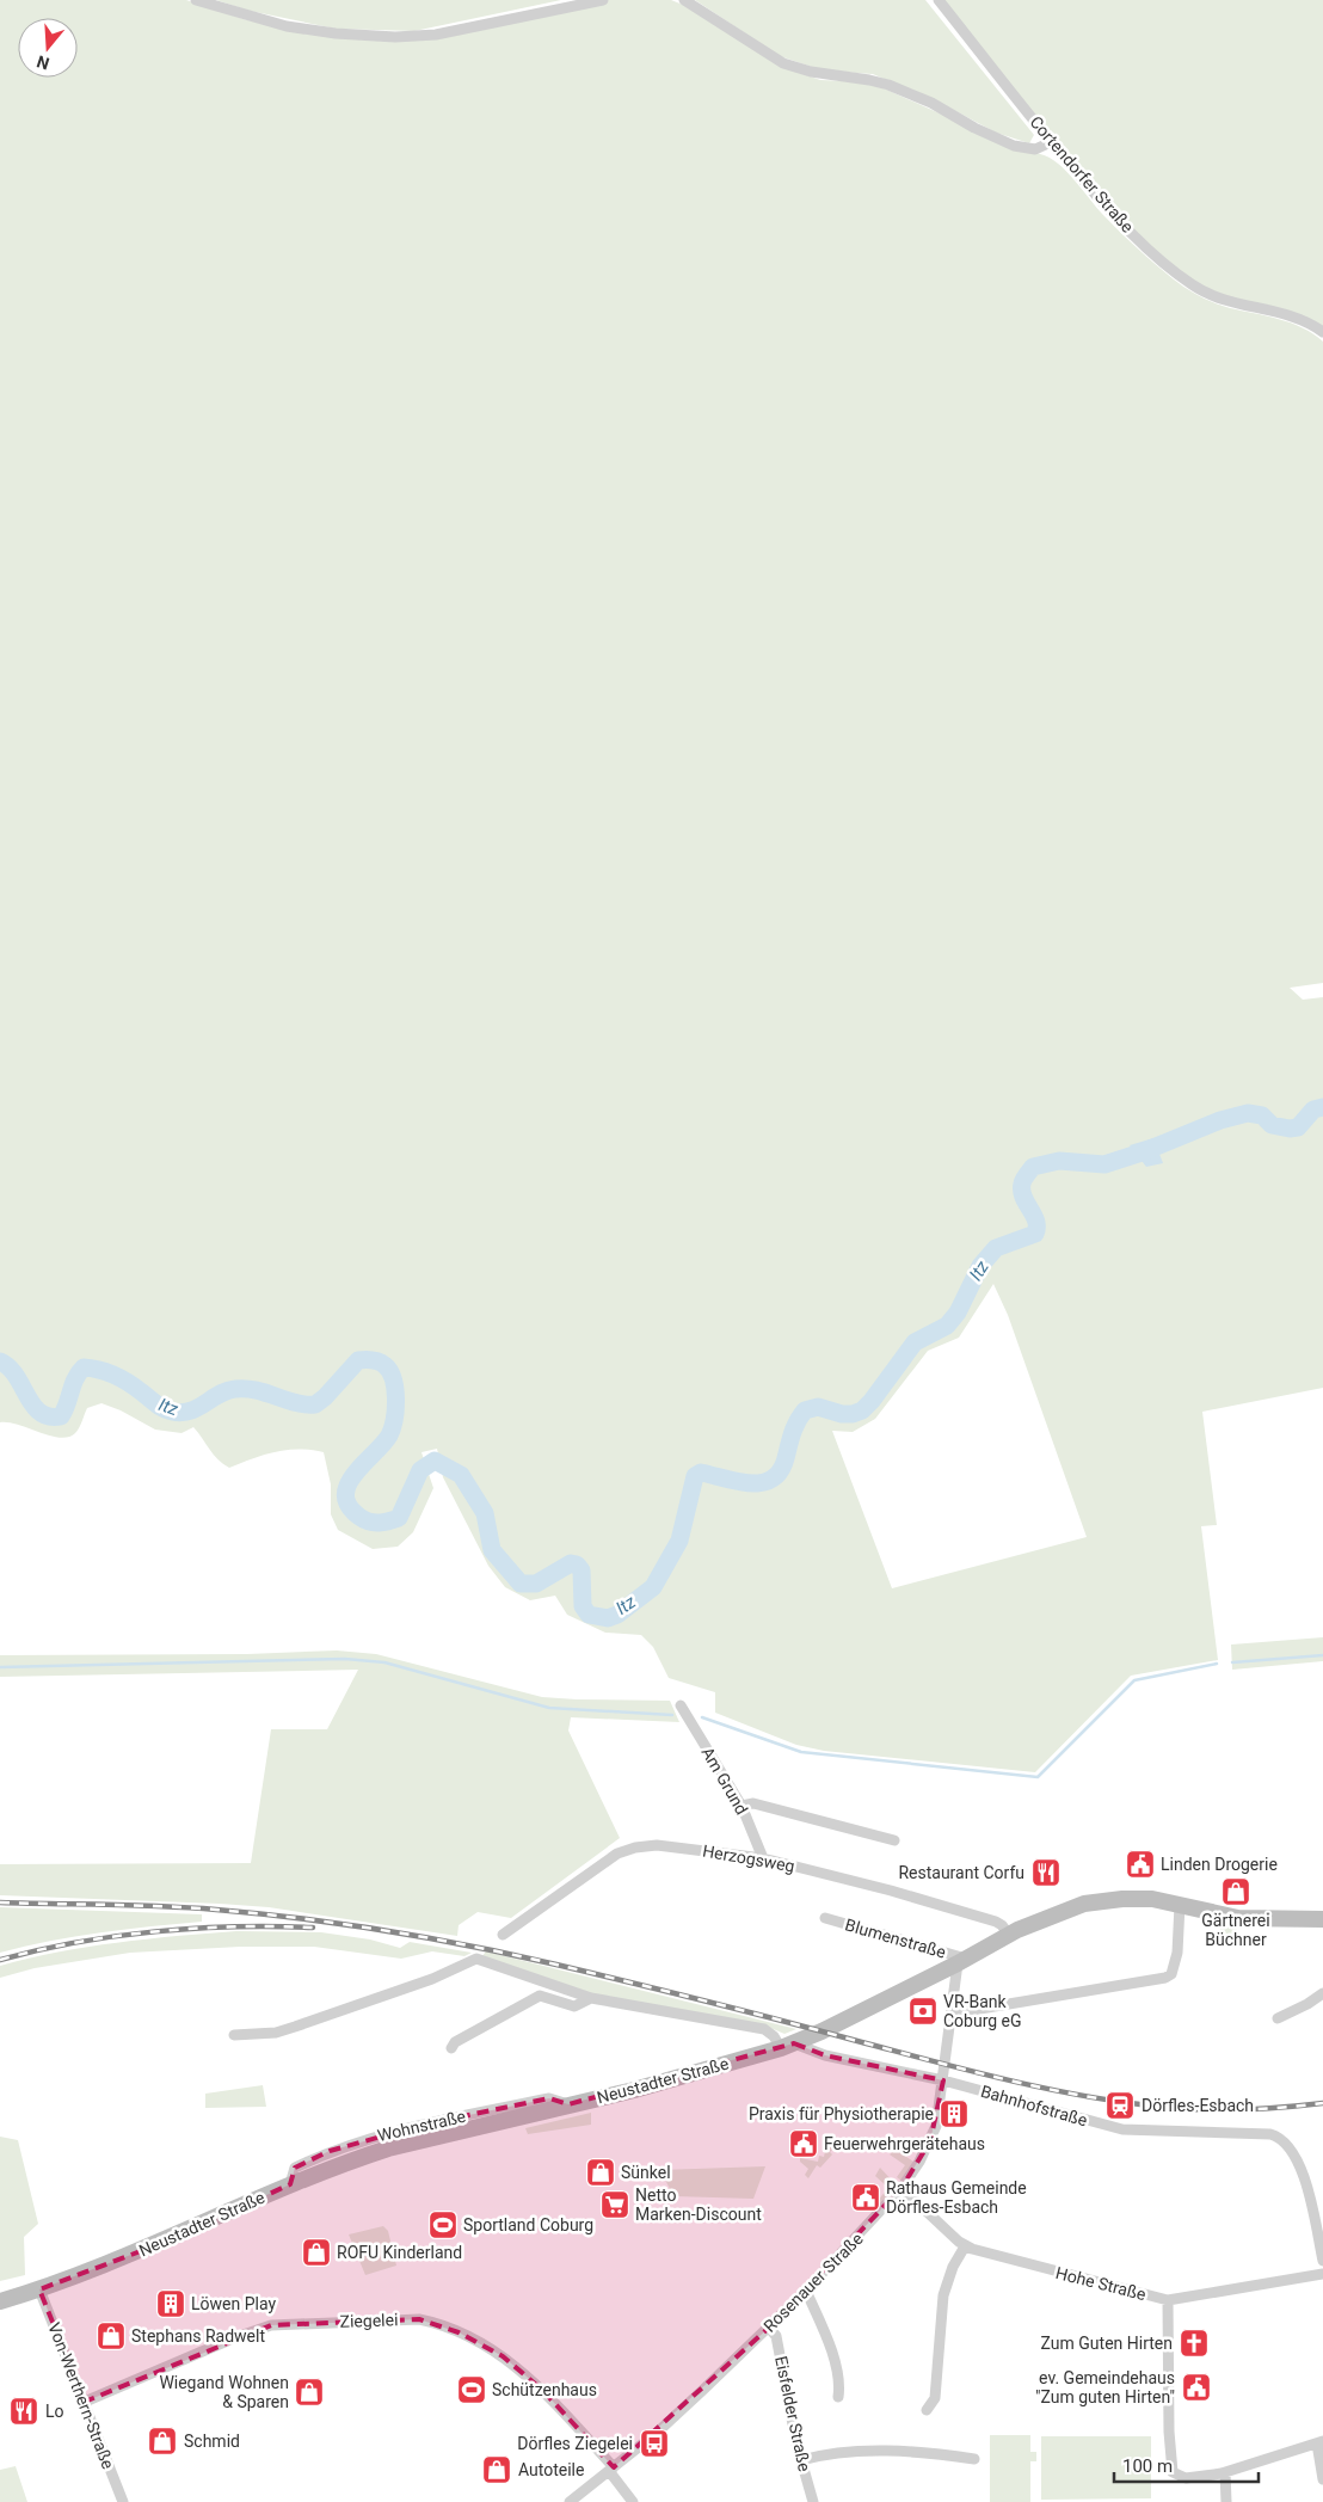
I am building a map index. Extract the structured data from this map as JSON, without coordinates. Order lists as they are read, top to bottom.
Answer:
{
  "streets": {
    "street": [
      "Cortendorfer Straße",
      "Am Grund",
      "Herzogsweg",
      "Blumenstraße",
      "Neustadter Straße",
      "Bahnhofstraße",
      "Rosenauer Straße",
      "Hohe Straße",
      "Ziegelei",
      "Von-Werthern-Straße",
      "Eisfelder Straße"
    ]
  },
  "crossings": [
    ["Am Grund", "Herzogsweg"],
    ["Herzogsweg", "Neustadter Straße"],
    ["Blumenstraße", "Neustadter Straße"],
    ["Blumenstraße", "Rosenauer Straße"],
    ["Neustadter Straße", "Bahnhofstraße"],
    ["Neustadter Straße", "Rosenauer Straße"],
    ["Neustadter Straße", "Von-Werthern-Straße"],
    ["Bahnhofstraße", "Rosenauer Straße"],
    ["Rosenauer Straße", "Hohe Straße"],
    ["Rosenauer Straße", "Ziegelei"],
    ["Rosenauer Straße", "Eisfelder Straße"],
    ["Ziegelei", "Von-Werthern-Straße"]
  ],
  "water": ["Itz"],
  "places": {
    "public building": [
      "Linden Drogerie",
      "Feuerwehrgerätehaus",
      "Rathaus Gemeinde Dörfles-Esbach",
      "ev. Gemeindehaus \"Zum guten Hirten\""
    ],
    "restaurant": ["Restaurant Corfu", "Lo"],
    "shop": [
      "Gärtnerei Büchner",
      "Sünkel",
      "ROFU Kinderland",
      "Stephans Radwelt",
      "Wiegand Wohnen & Sparen",
      "Schmid",
      "Autoteile"
    ],
    "bank": ["VR-Bank Coburg eG"],
    "station": ["Dörfles-Esbach"],
    "building": ["Praxis für Physiotherapie", "Löwen Play"],
    "supermarket": ["Netto Marken-Discount"],
    "sports": ["Sportland Coburg", "Schützenhaus"],
    "church": ["Zum Guten Hirten"],
    "bus stop": ["Dörfles Ziegelei"]
  },
  "scale_bar": "100 m",
  "north": "bottom"
}
